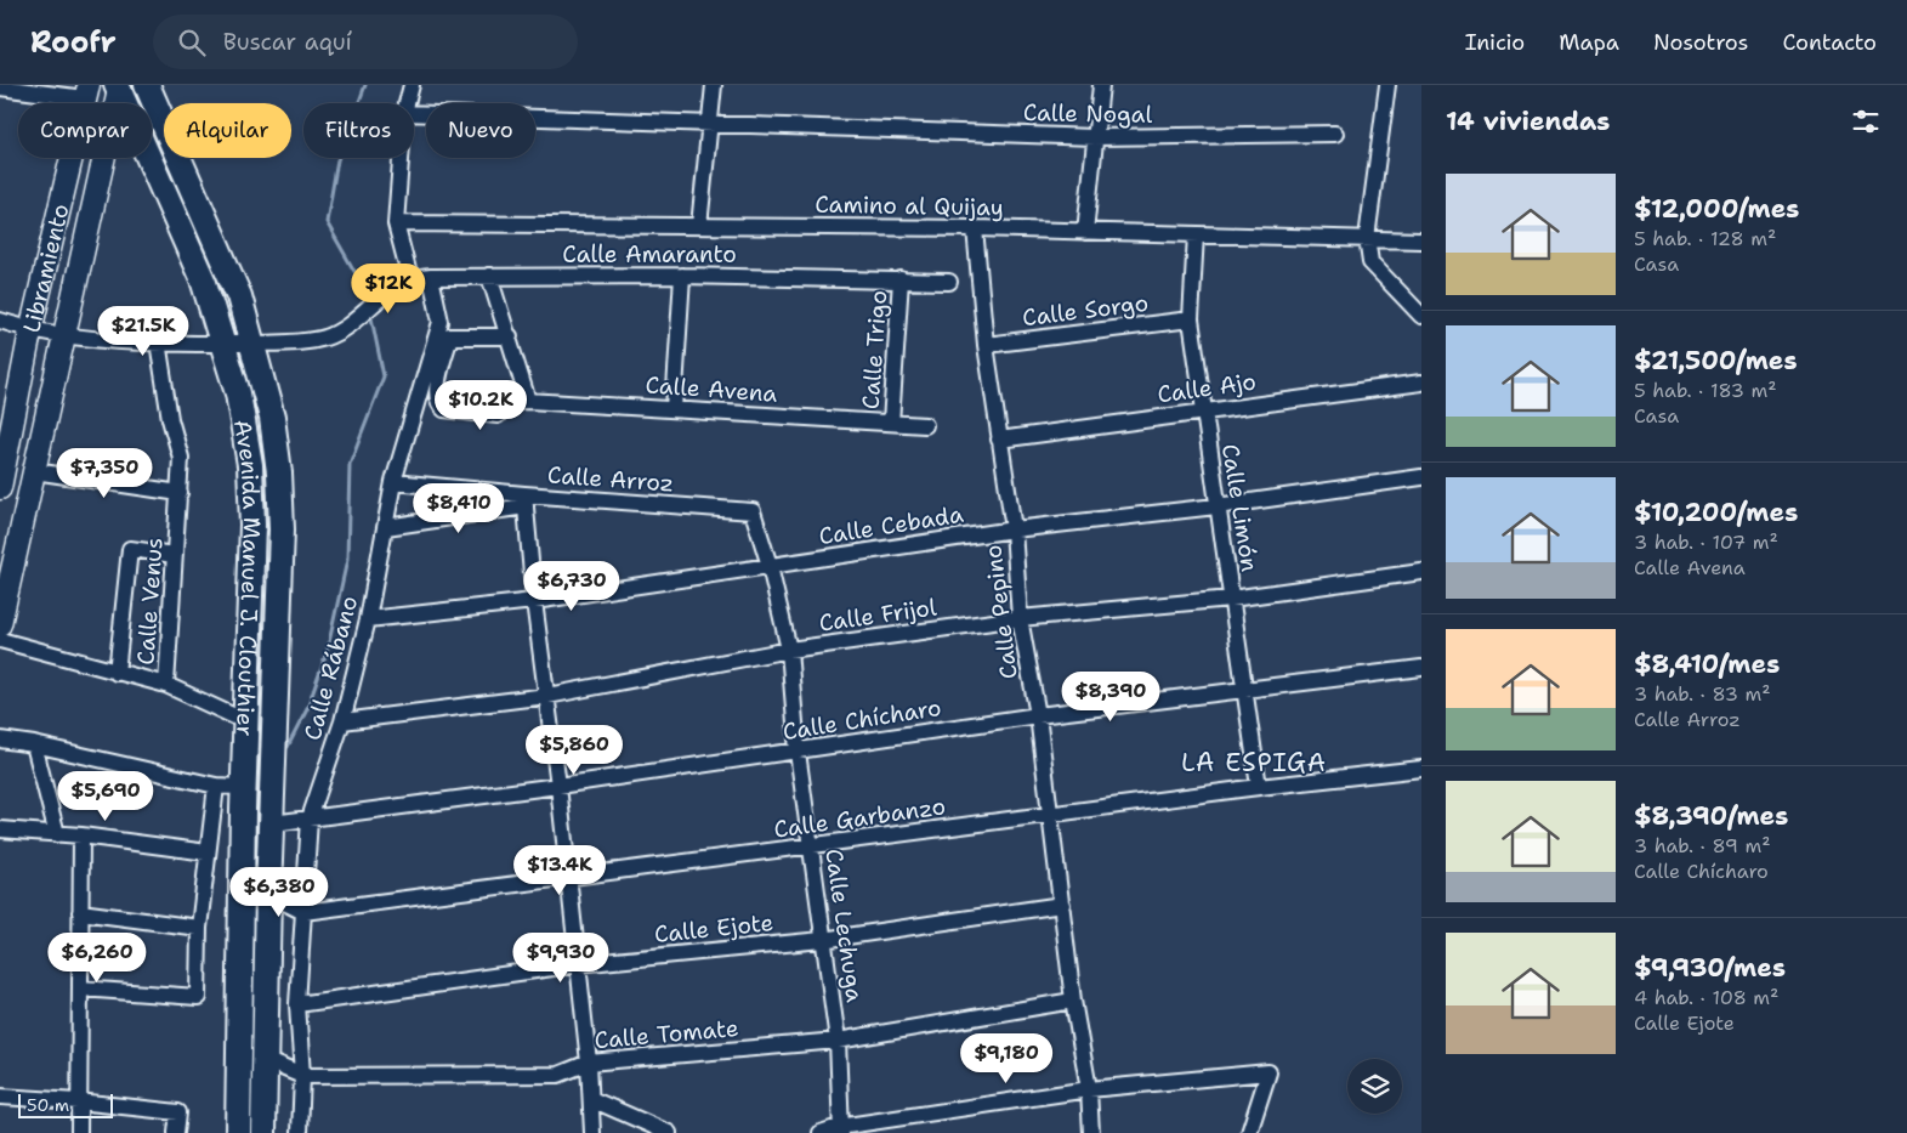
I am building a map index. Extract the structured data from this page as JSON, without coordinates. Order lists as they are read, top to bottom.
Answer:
{
  "streets": {
    "main road": ["Libramiento", "Avenida Manuel J. Clouthier"],
    "street": [
      "Calle Nogal",
      "Camino al Quijay",
      "Calle Amaranto",
      "Calle Sorgo",
      "Calle Trigo",
      "Calle Ajo",
      "Calle Avena",
      "Calle Arroz",
      "Calle Limón",
      "Calle Cebada",
      "Calle Venus",
      "Calle Pepino",
      "Calle Frijol",
      "Calle Rábano",
      "Calle Chícharo",
      "Calle Garbanzo",
      "Calle Lechuga",
      "Calle Ejote",
      "Calle Tomate"
    ]
  },
  "crossings": [
    ["Camino al Quijay", "Calle Limón"],
    ["Camino al Quijay", "Calle Pepino"],
    ["Calle Amaranto", "Calle Trigo"],
    ["Calle Amaranto", "Calle Rábano"],
    ["Libramiento", "Avenida Manuel J. Clouthier"],
    ["Calle Sorgo", "Calle Limón"],
    ["Calle Sorgo", "Calle Pepino"],
    ["Calle Trigo", "Calle Avena"],
    ["Calle Ajo", "Calle Limón"],
    ["Calle Ajo", "Calle Pepino"],
    ["Calle Arroz", "Calle Rábano"],
    ["Calle Arroz", "Calle Lechuga"],
    ["Calle Limón", "Calle Cebada"],
    ["Calle Limón", "Calle Frijol"],
    ["Calle Limón", "Calle Chícharo"],
    ["Calle Limón", "Calle Garbanzo"],
    ["Calle Cebada", "Calle Pepino"],
    ["Calle Cebada", "Calle Rábano"],
    ["Calle Cebada", "Calle Lechuga"],
    ["Avenida Manuel J. Clouthier", "Calle Chícharo"],
    ["Avenida Manuel J. Clouthier", "Calle Tomate"],
    ["Calle Pepino", "Calle Frijol"],
    ["Calle Pepino", "Calle Chícharo"],
    ["Calle Pepino", "Calle Garbanzo"],
    ["Calle Pepino", "Calle Ejote"],
    ["Calle Pepino", "Calle Tomate"],
    ["Calle Frijol", "Calle Rábano"],
    ["Calle Frijol", "Calle Lechuga"],
    ["Calle Rábano", "Calle Chícharo"],
    ["Calle Rábano", "Calle Garbanzo"],
    ["Calle Rábano", "Calle Ejote"],
    ["Calle Rábano", "Calle Tomate"],
    ["Calle Chícharo", "Calle Lechuga"],
    ["Calle Garbanzo", "Calle Lechuga"],
    ["Calle Lechuga", "Calle Ejote"],
    ["Calle Lechuga", "Calle Tomate"]
  ],
  "districts": ["LA ESPIGA"],
  "scale_bar": "50 m",
  "page": {
    "header": "Roofr",
    "search": "Buscar aquí",
    "nav": [
      "Inicio",
      "Mapa",
      "Nosotros",
      "Contacto"
    ],
    "heading": "14 viviendas",
    "chip": [
      "Comprar",
      "Alquilar",
      "Filtros",
      "Nuevo"
    ],
    "list": [
      {
        "name": "$12,000/mes",
        "note": "5 hab. · 128 m² · Casa"
      },
      {
        "name": "$21,500/mes",
        "note": "5 hab. · 183 m² · Casa"
      },
      {
        "name": "$10,200/mes",
        "note": "3 hab. · 107 m² · Calle Avena"
      },
      {
        "name": "$8,410/mes",
        "note": "3 hab. · 83 m² · Calle Arroz"
      },
      {
        "name": "$8,390/mes",
        "note": "3 hab. · 89 m² · Calle Chícharo"
      },
      {
        "name": "$9,930/mes",
        "note": "4 hab. · 108 m² · Calle Ejote"
      }
    ],
    "price": [
      "$12K",
      "$21.5K",
      "$10.2K",
      "$7,350",
      "$8,410",
      "$6,730",
      "$8,390",
      "$5,860",
      "$5,690",
      "$13.4K",
      "$6,380",
      "$6,260",
      "$9,930",
      "$9,180"
    ],
    "scale": "50 m"
  }
}
